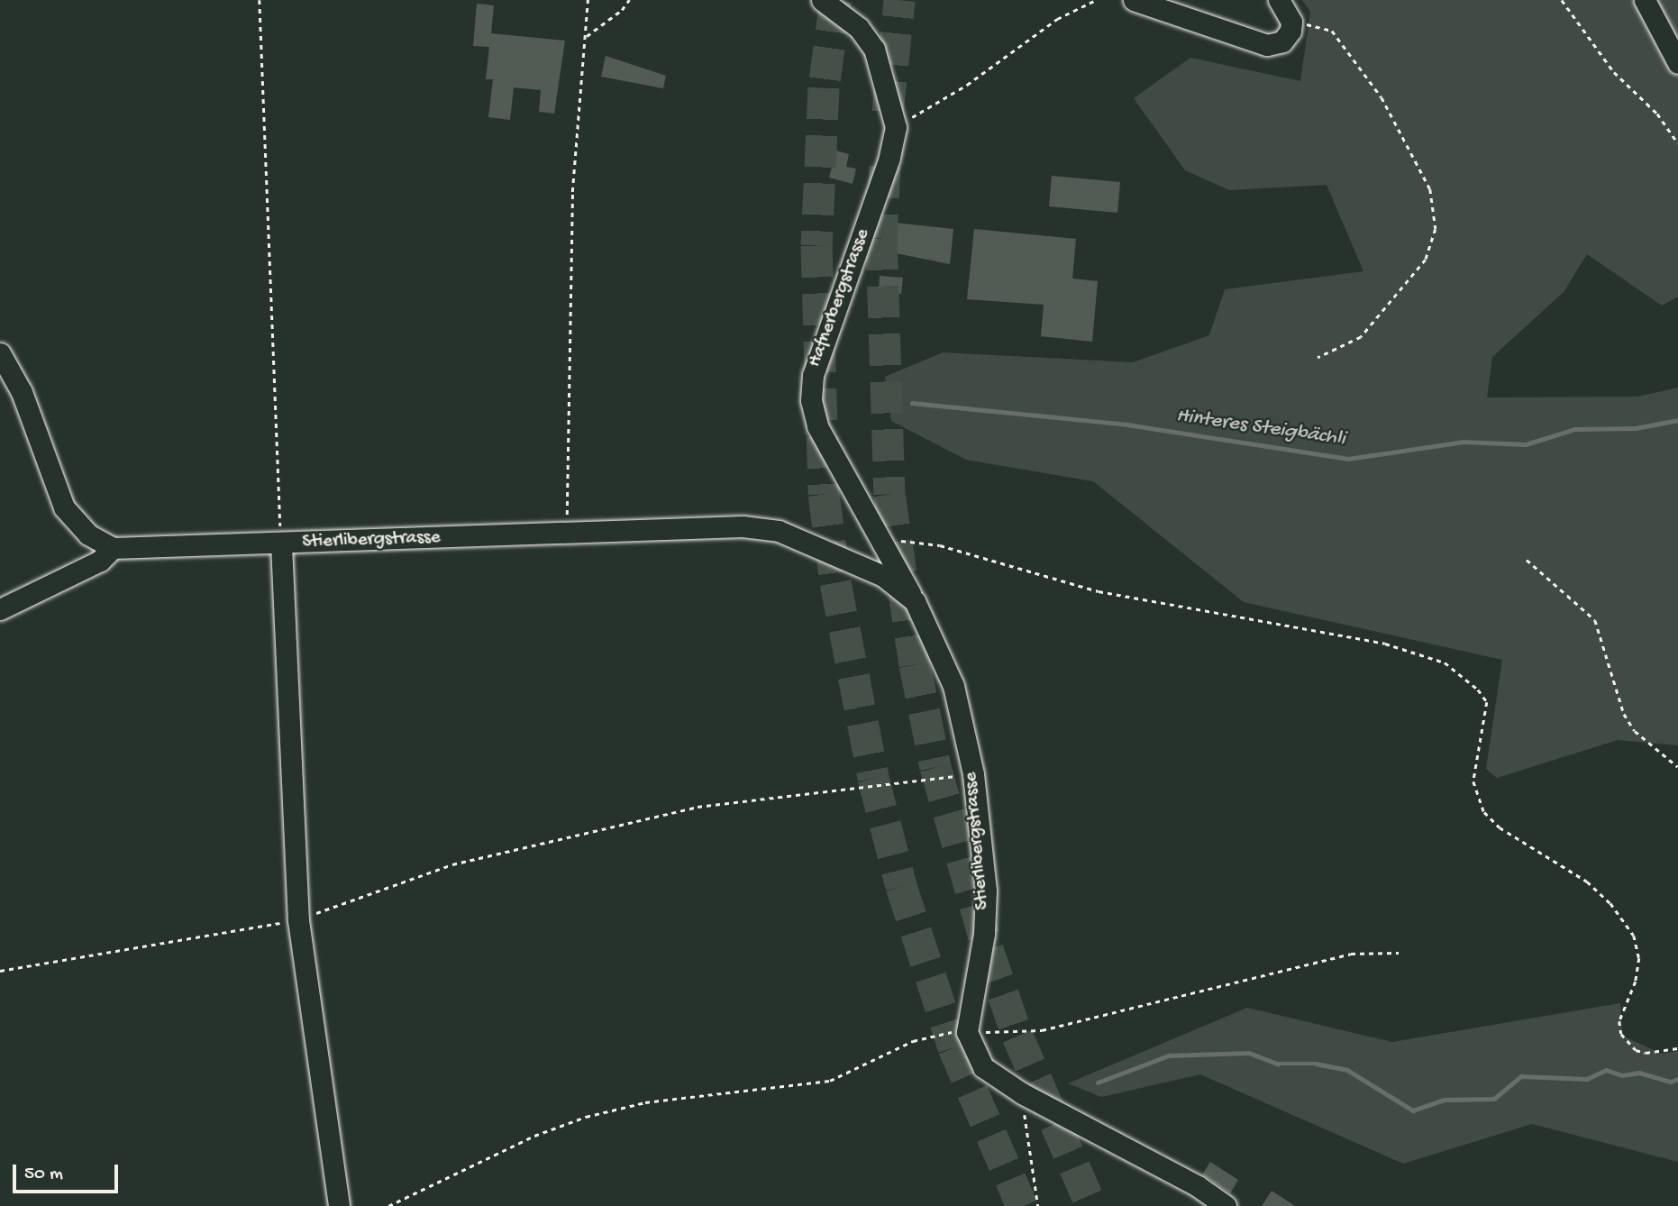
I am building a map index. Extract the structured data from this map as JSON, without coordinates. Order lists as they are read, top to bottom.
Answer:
{
  "streets": {
    "lane": ["Hafnerbergstrasse", "Stierlibergstrasse"]
  },
  "crossings": [
    ["Hafnerbergstrasse", "Stierlibergstrasse"]
  ],
  "water": ["Hinteres Steigbächli"],
  "scale_bar": "50 m"
}
